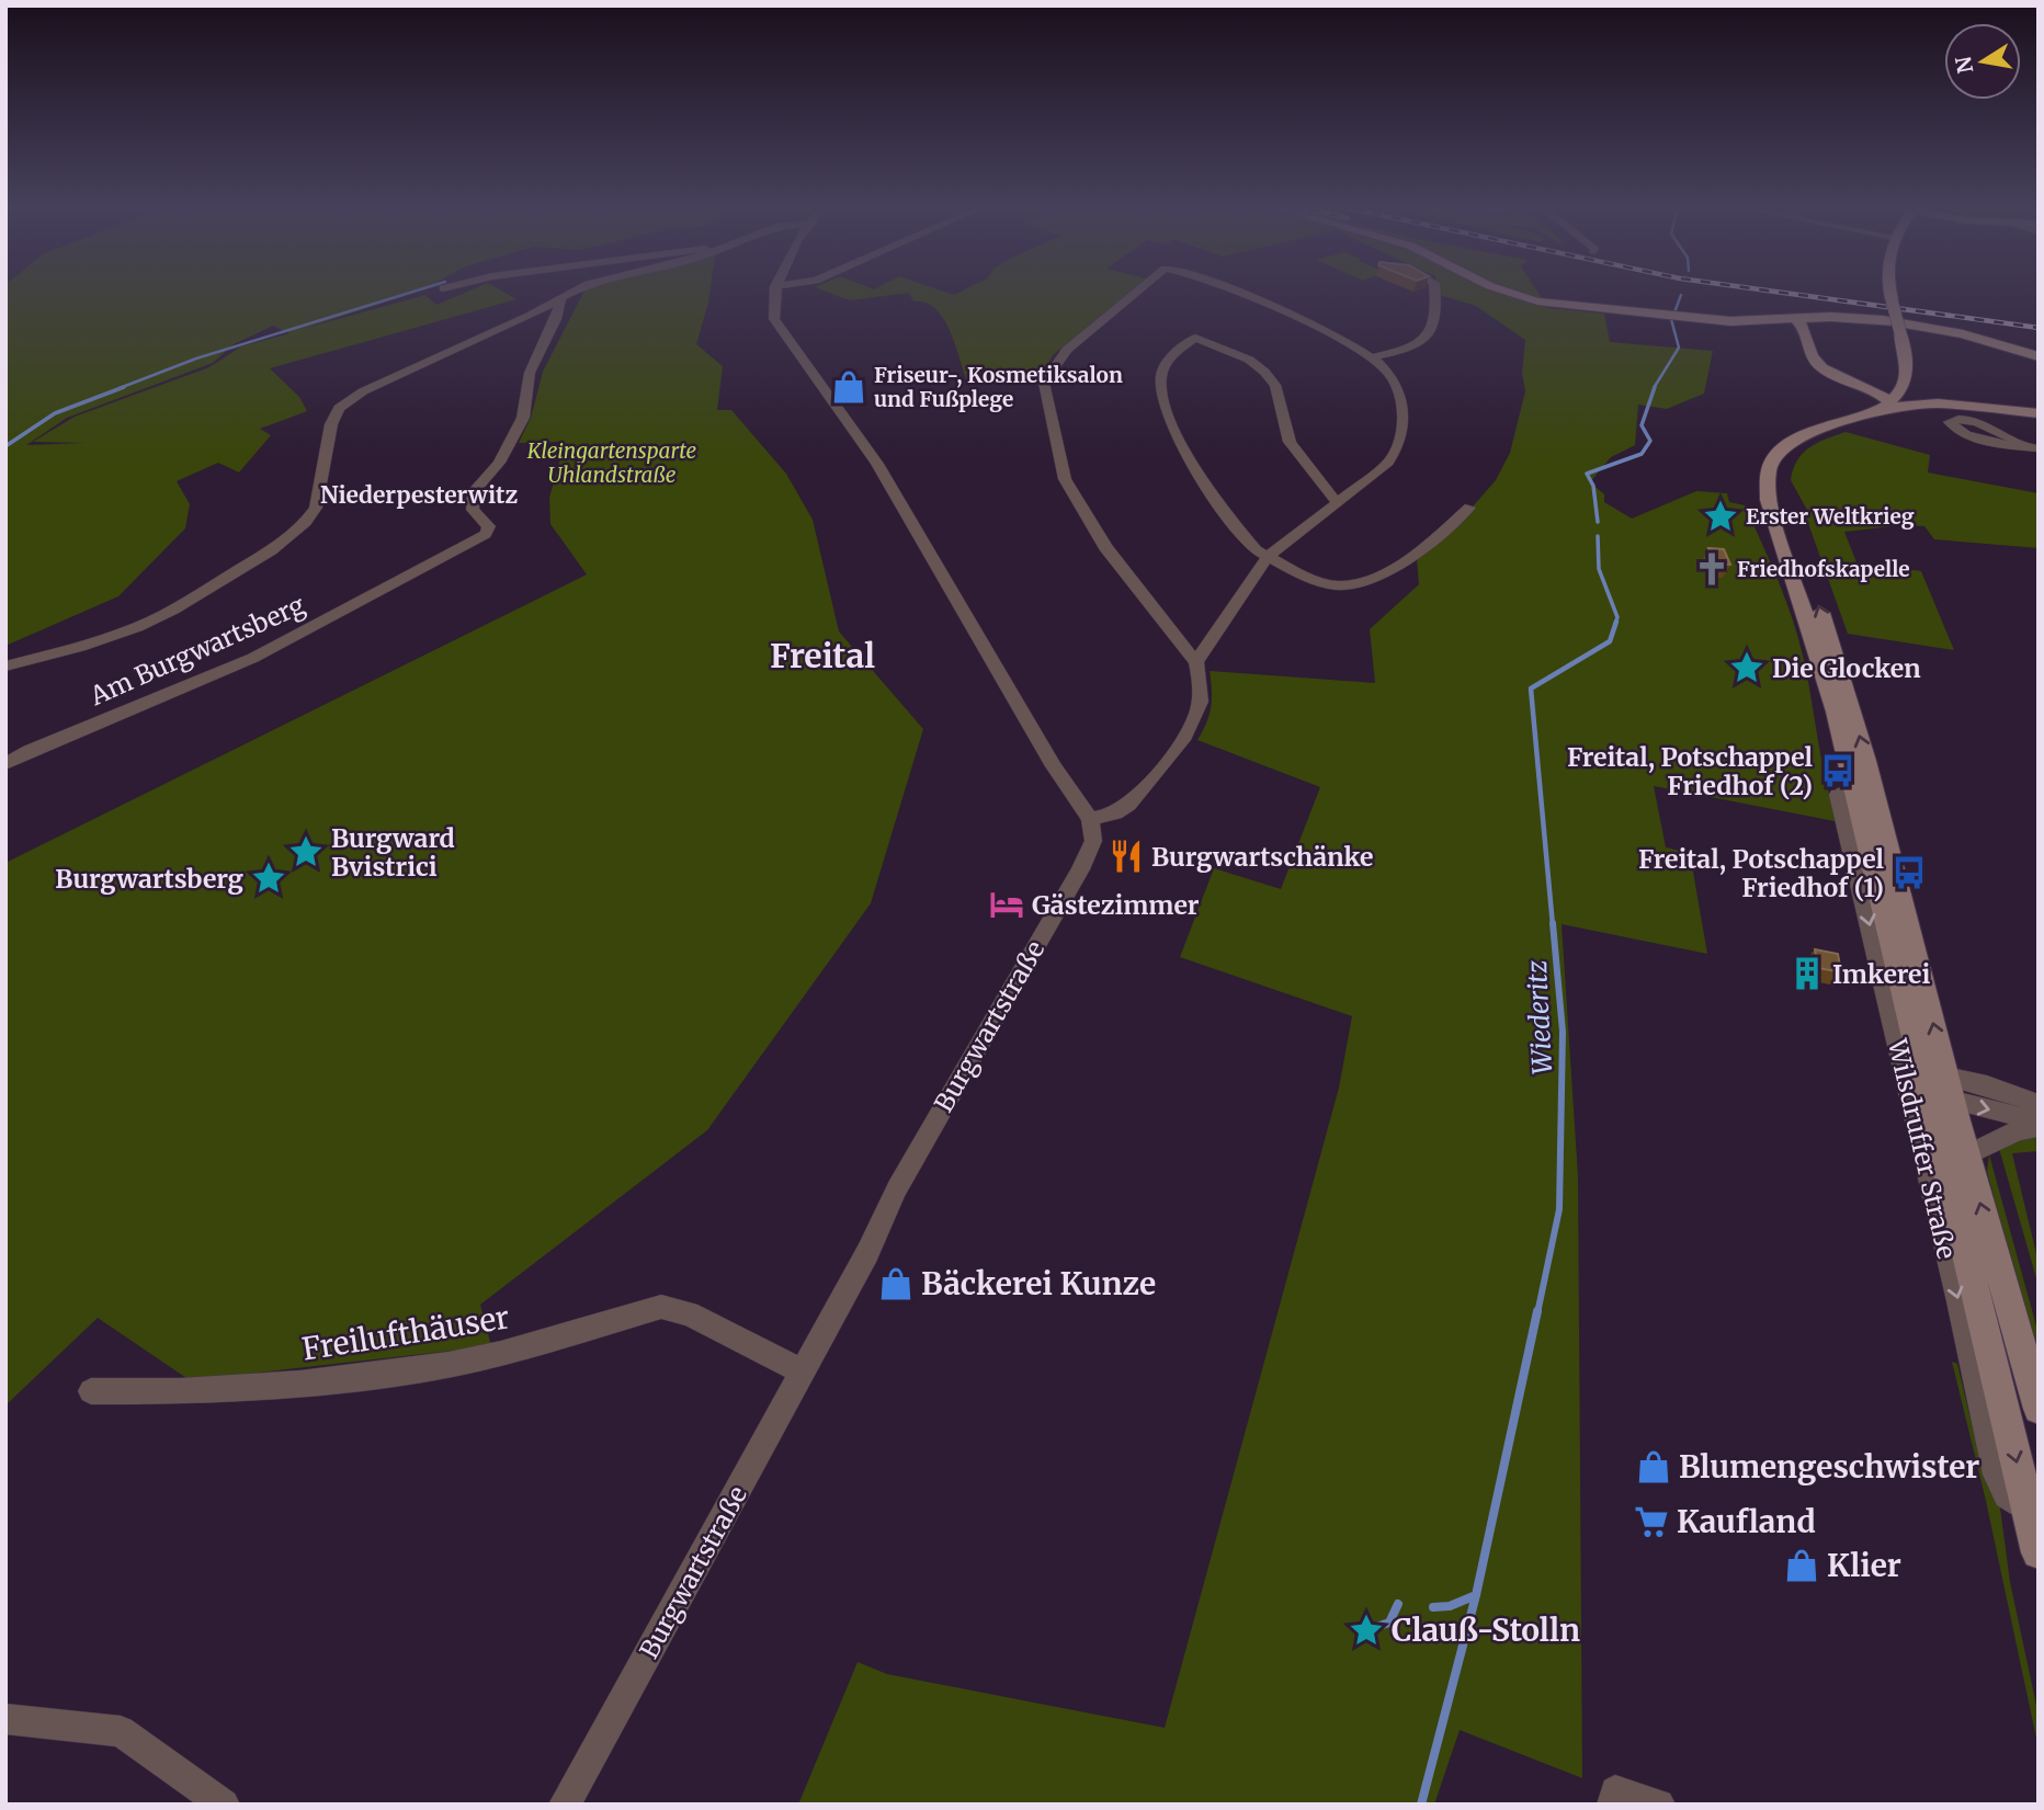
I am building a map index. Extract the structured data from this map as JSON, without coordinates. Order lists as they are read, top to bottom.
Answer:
{
  "streets": {
    "main road": ["Wilsdruffer Straße"],
    "street": ["Am Burgwartsberg", "Burgwartstraße", "Freilufthäuser"]
  },
  "crossings": [
    ["Burgwartstraße", "Freilufthäuser"]
  ],
  "districts": ["Niederpesterwitz", "Freital"],
  "water": ["Wiederitz"],
  "parks": ["Kleingartensparte Uhlandstraße"],
  "places": {
    "shop": [
      "Friseur-, Kosmetiksalon und Fußplege",
      "Bäckerei Kunze",
      "Blumengeschwister",
      "Klier"
    ],
    "place": [
      "Erster Weltkrieg",
      "Die Glocken",
      "Burgward Bvistrici",
      "Burgwartsberg",
      "Clauß-Stolln"
    ],
    "church": ["Friedhofskapelle"],
    "bus stop": ["Freital, Potschappel Friedhof (2)", "Freital, Potschappel Friedhof (1)"],
    "restaurant": ["Burgwartschänke"],
    "hotel": ["Gästezimmer"],
    "building": ["Imkerei"],
    "supermarket": ["Kaufland"]
  },
  "north": "left"
}
